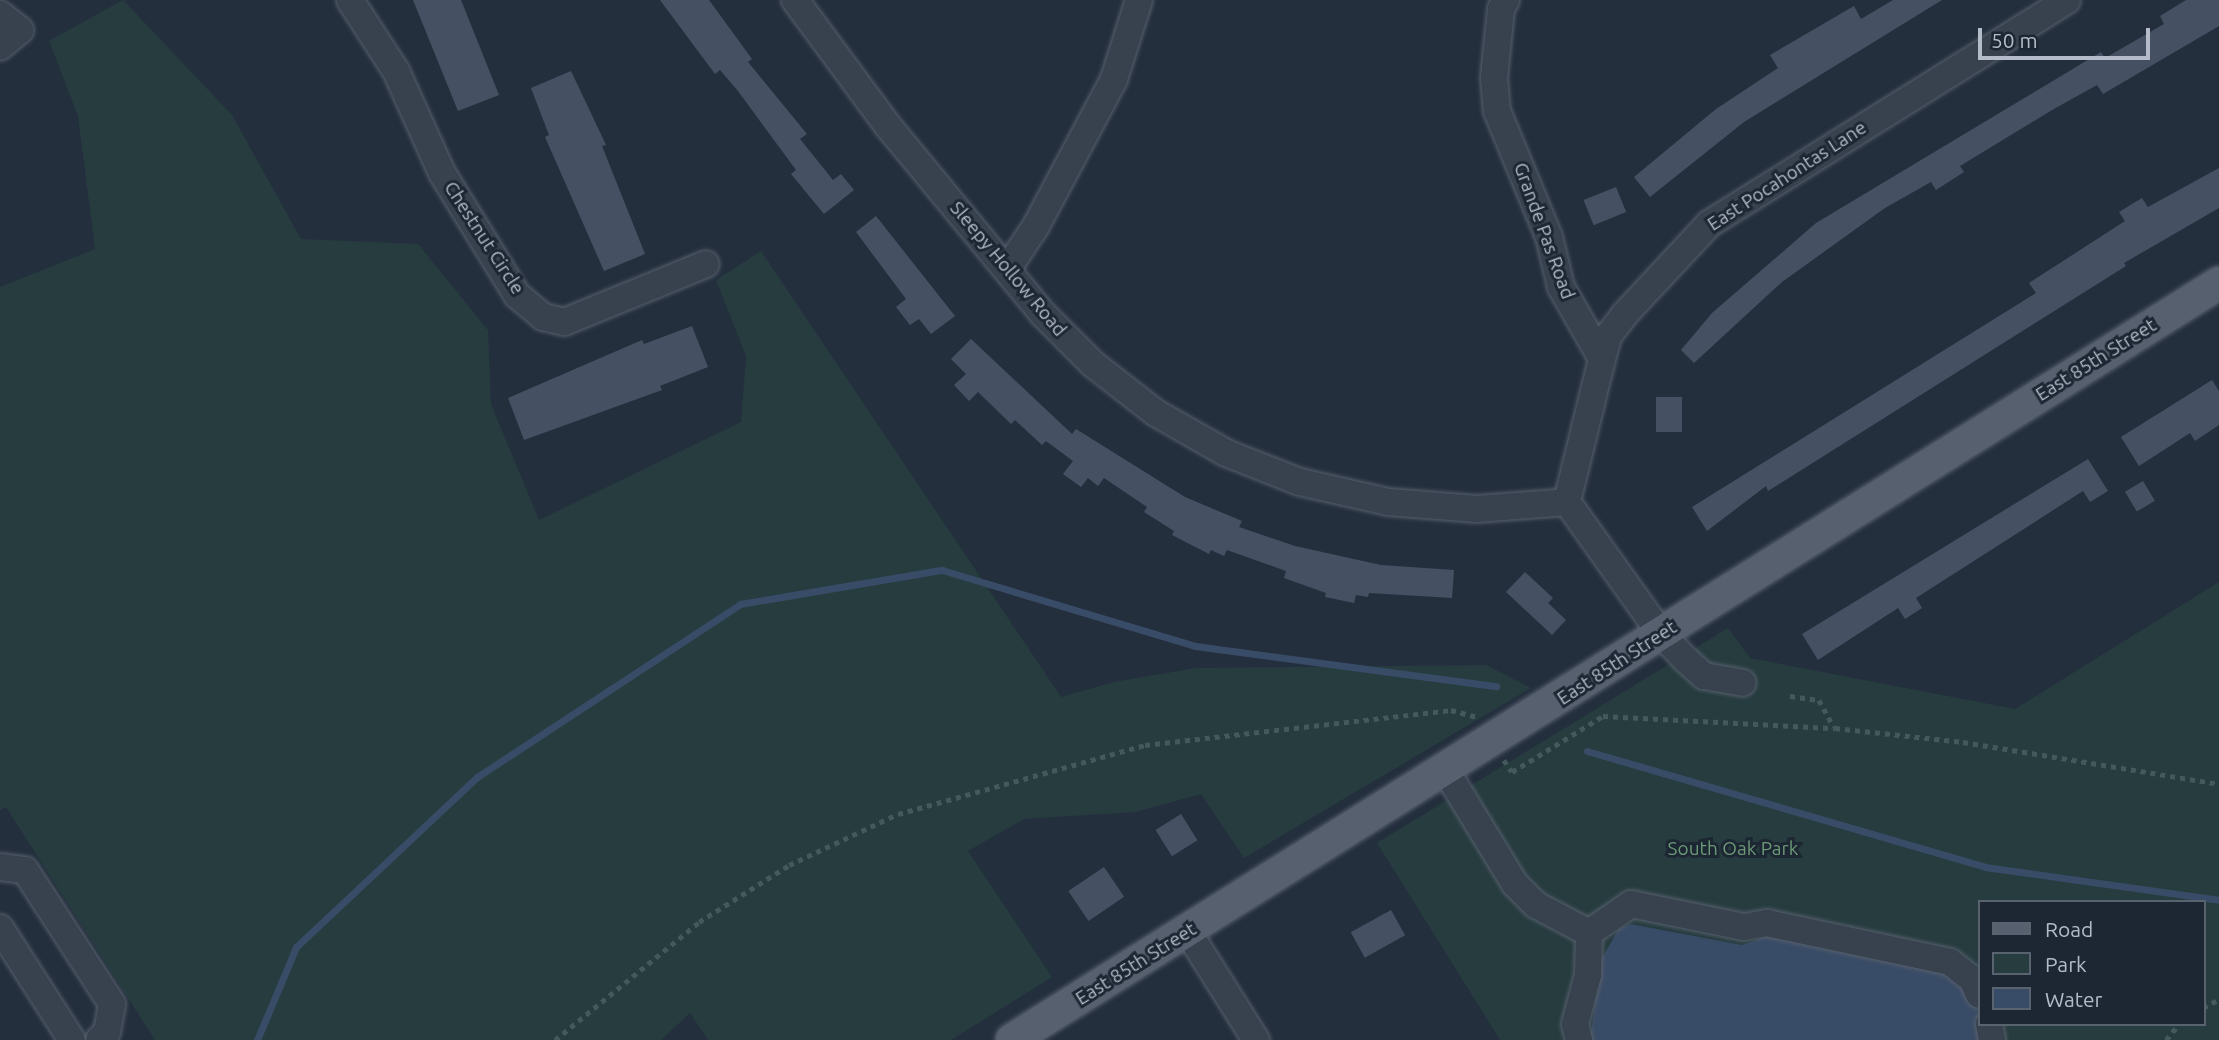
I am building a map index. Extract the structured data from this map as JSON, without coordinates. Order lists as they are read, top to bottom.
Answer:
{
  "streets": {
    "main road": ["East 85th Street"],
    "street": [
      "East Pocahontas Lane",
      "Grande Pas Road",
      "Chestnut Circle",
      "Sleepy Hollow Road"
    ]
  },
  "crossings": [
    ["East Pocahontas Lane", "Grande Pas Road"]
  ],
  "parks": ["South Oak Park"],
  "legend": ["Road", "Park", "Water"],
  "scale_bar": "50 m"
}
